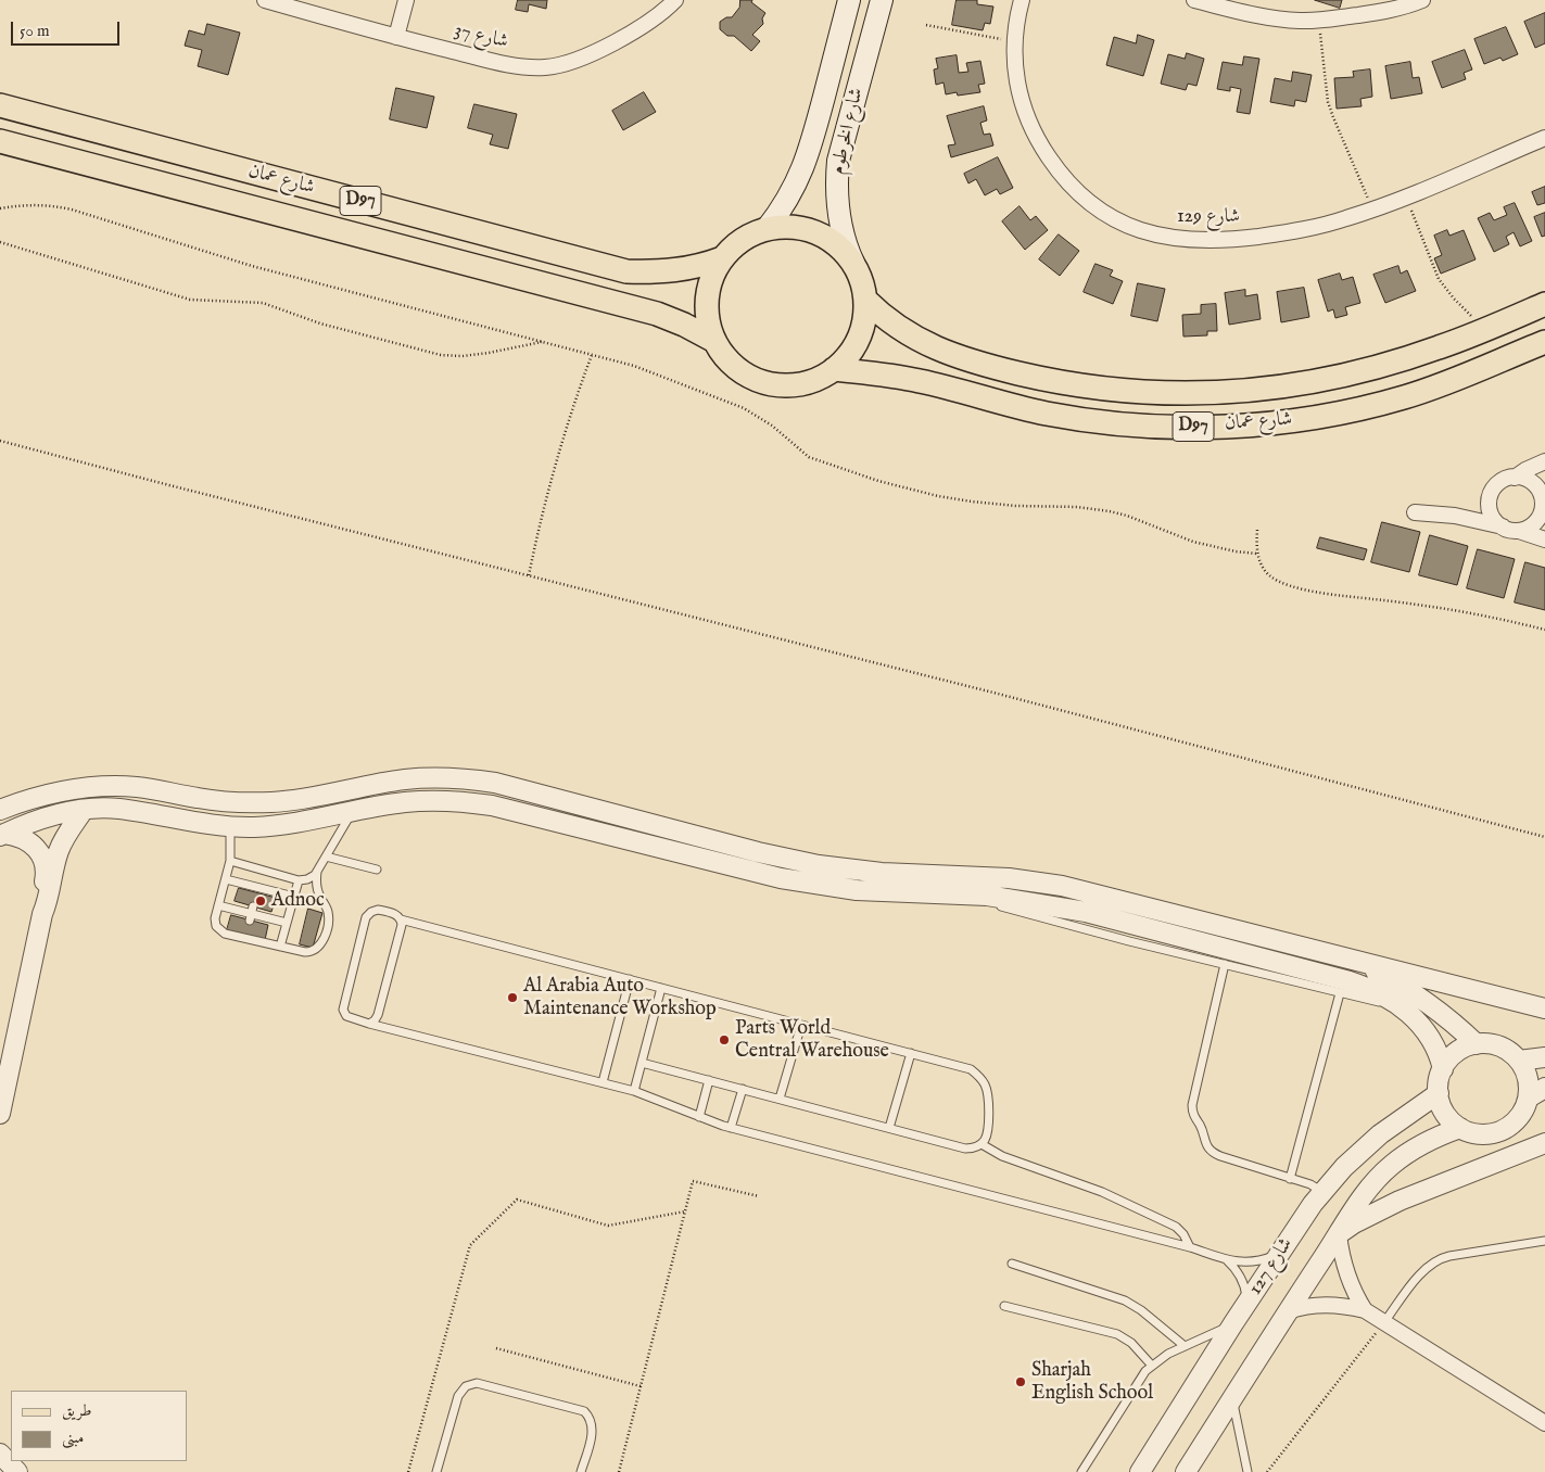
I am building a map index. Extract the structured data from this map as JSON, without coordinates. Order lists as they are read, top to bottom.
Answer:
{
  "streets": {
    "main road": ["شارع الخرطوم", "شارع عمان", "D97"],
    "street": ["شارع 37", "شارع 129", "شارع 127"]
  },
  "crossings": [
    ["شارع الخرطوم", "شارع عمان"]
  ],
  "places": [
    "Adnoc",
    "Al Arabia Auto Maintenance Workshop",
    "Parts World Central Warehouse",
    "Sharjah English School"
  ],
  "legend": ["طريق", "مبنى"],
  "scale_bar": "50 m"
}
